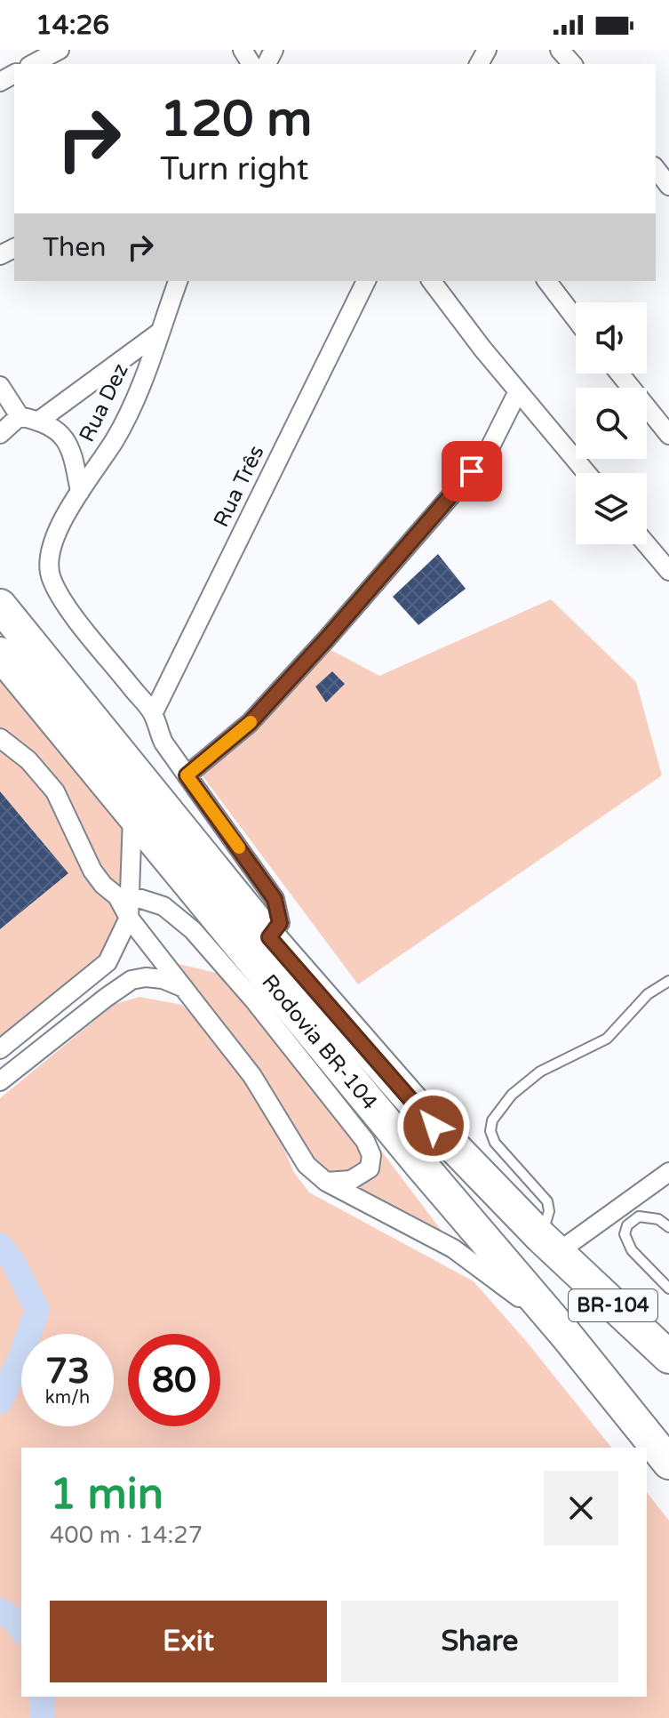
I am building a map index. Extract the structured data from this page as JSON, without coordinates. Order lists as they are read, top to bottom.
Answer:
{
  "streets": {
    "highway": ["Rodovia BR-104", "BR-104"],
    "street": ["Rua Dez", "Rua Três"]
  },
  "crossings": [
    ["Rua Dez", "Rua Três"],
    ["Rua Dez", "Rodovia BR-104"]
  ],
  "page": {
    "status": "14:26",
    "turn": ["120 m", "Turn right"],
    "then": "Then",
    "speed": "73 km/h",
    "limit": "80",
    "heading": ["1 min", "400 m · 14:27"],
    "buttons": ["Exit", "Share"]
  }
}
